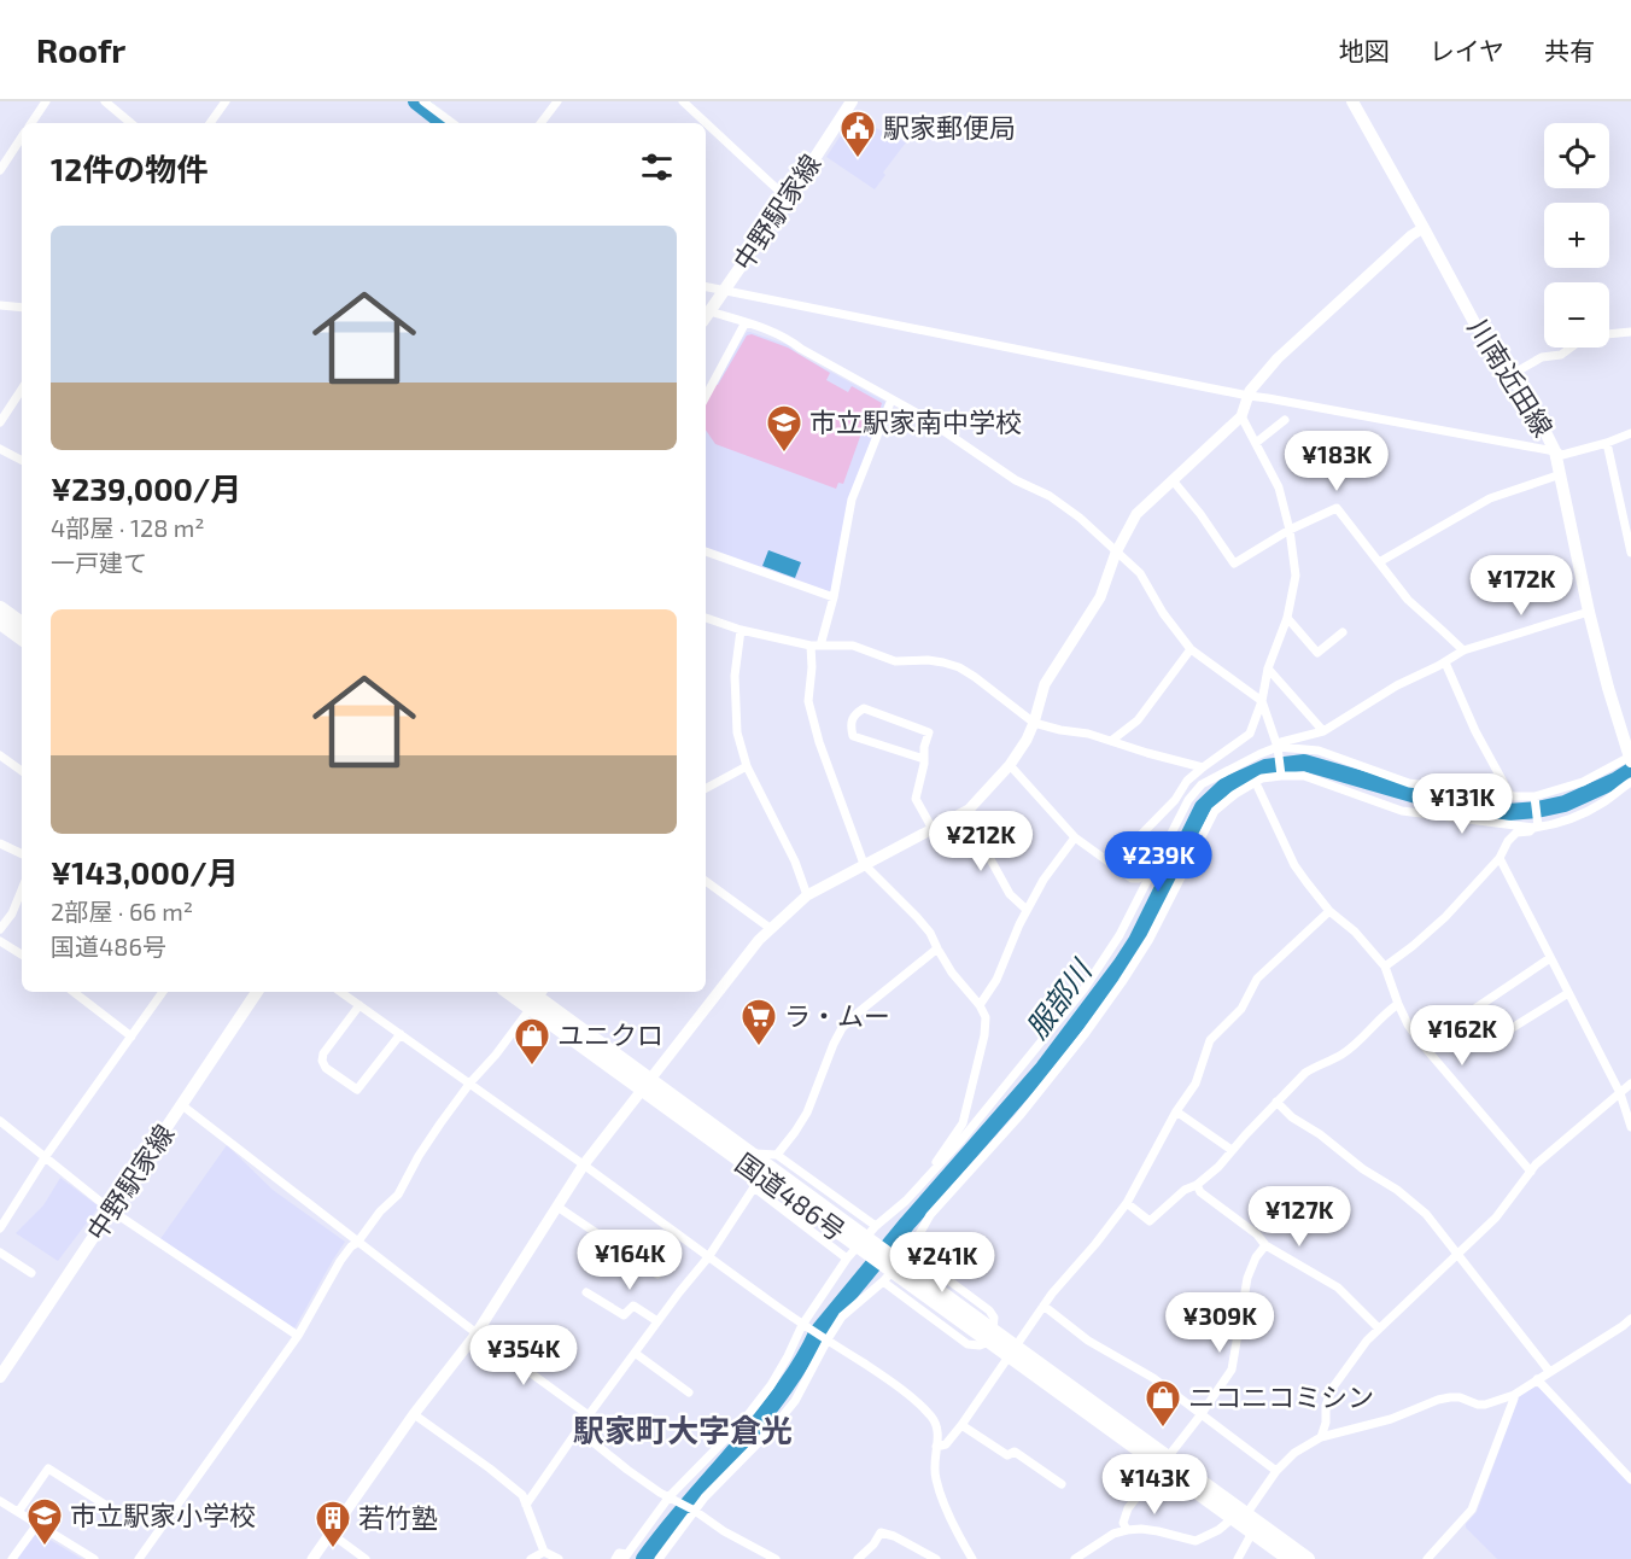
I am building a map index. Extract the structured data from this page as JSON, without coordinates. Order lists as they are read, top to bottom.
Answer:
{
  "streets": {
    "highway": ["国道486号"],
    "main road": ["中野駅家線", "川南近田線"]
  },
  "districts": ["駅家町大字倉光"],
  "water": ["服部川"],
  "places": {
    "public building": ["駅家郵便局"],
    "school or university": ["市立駅家南中学校", "市立駅家小学校"],
    "supermarket": ["ラ・ムー"],
    "shop": ["ユニクロ", "ニコニコミシン"],
    "building": ["若竹塾"]
  },
  "page": {
    "header": "Roofr",
    "nav": ["地図", "レイヤ", "共有"],
    "map_buttons": ["+", "−"],
    "heading": "12件の物件",
    "list": [
      {
        "name": "¥239,000/月",
        "note": "4部屋 · 128 m² · 一戸建て"
      },
      {
        "name": "¥143,000/月",
        "note": "2部屋 · 66 m² · 国道486号"
      }
    ],
    "price": [
      "¥183K",
      "¥172K",
      "¥131K",
      "¥212K",
      "¥239K",
      "¥162K",
      "¥127K",
      "¥164K",
      "¥241K",
      "¥309K",
      "¥354K",
      "¥143K"
    ]
  }
}
